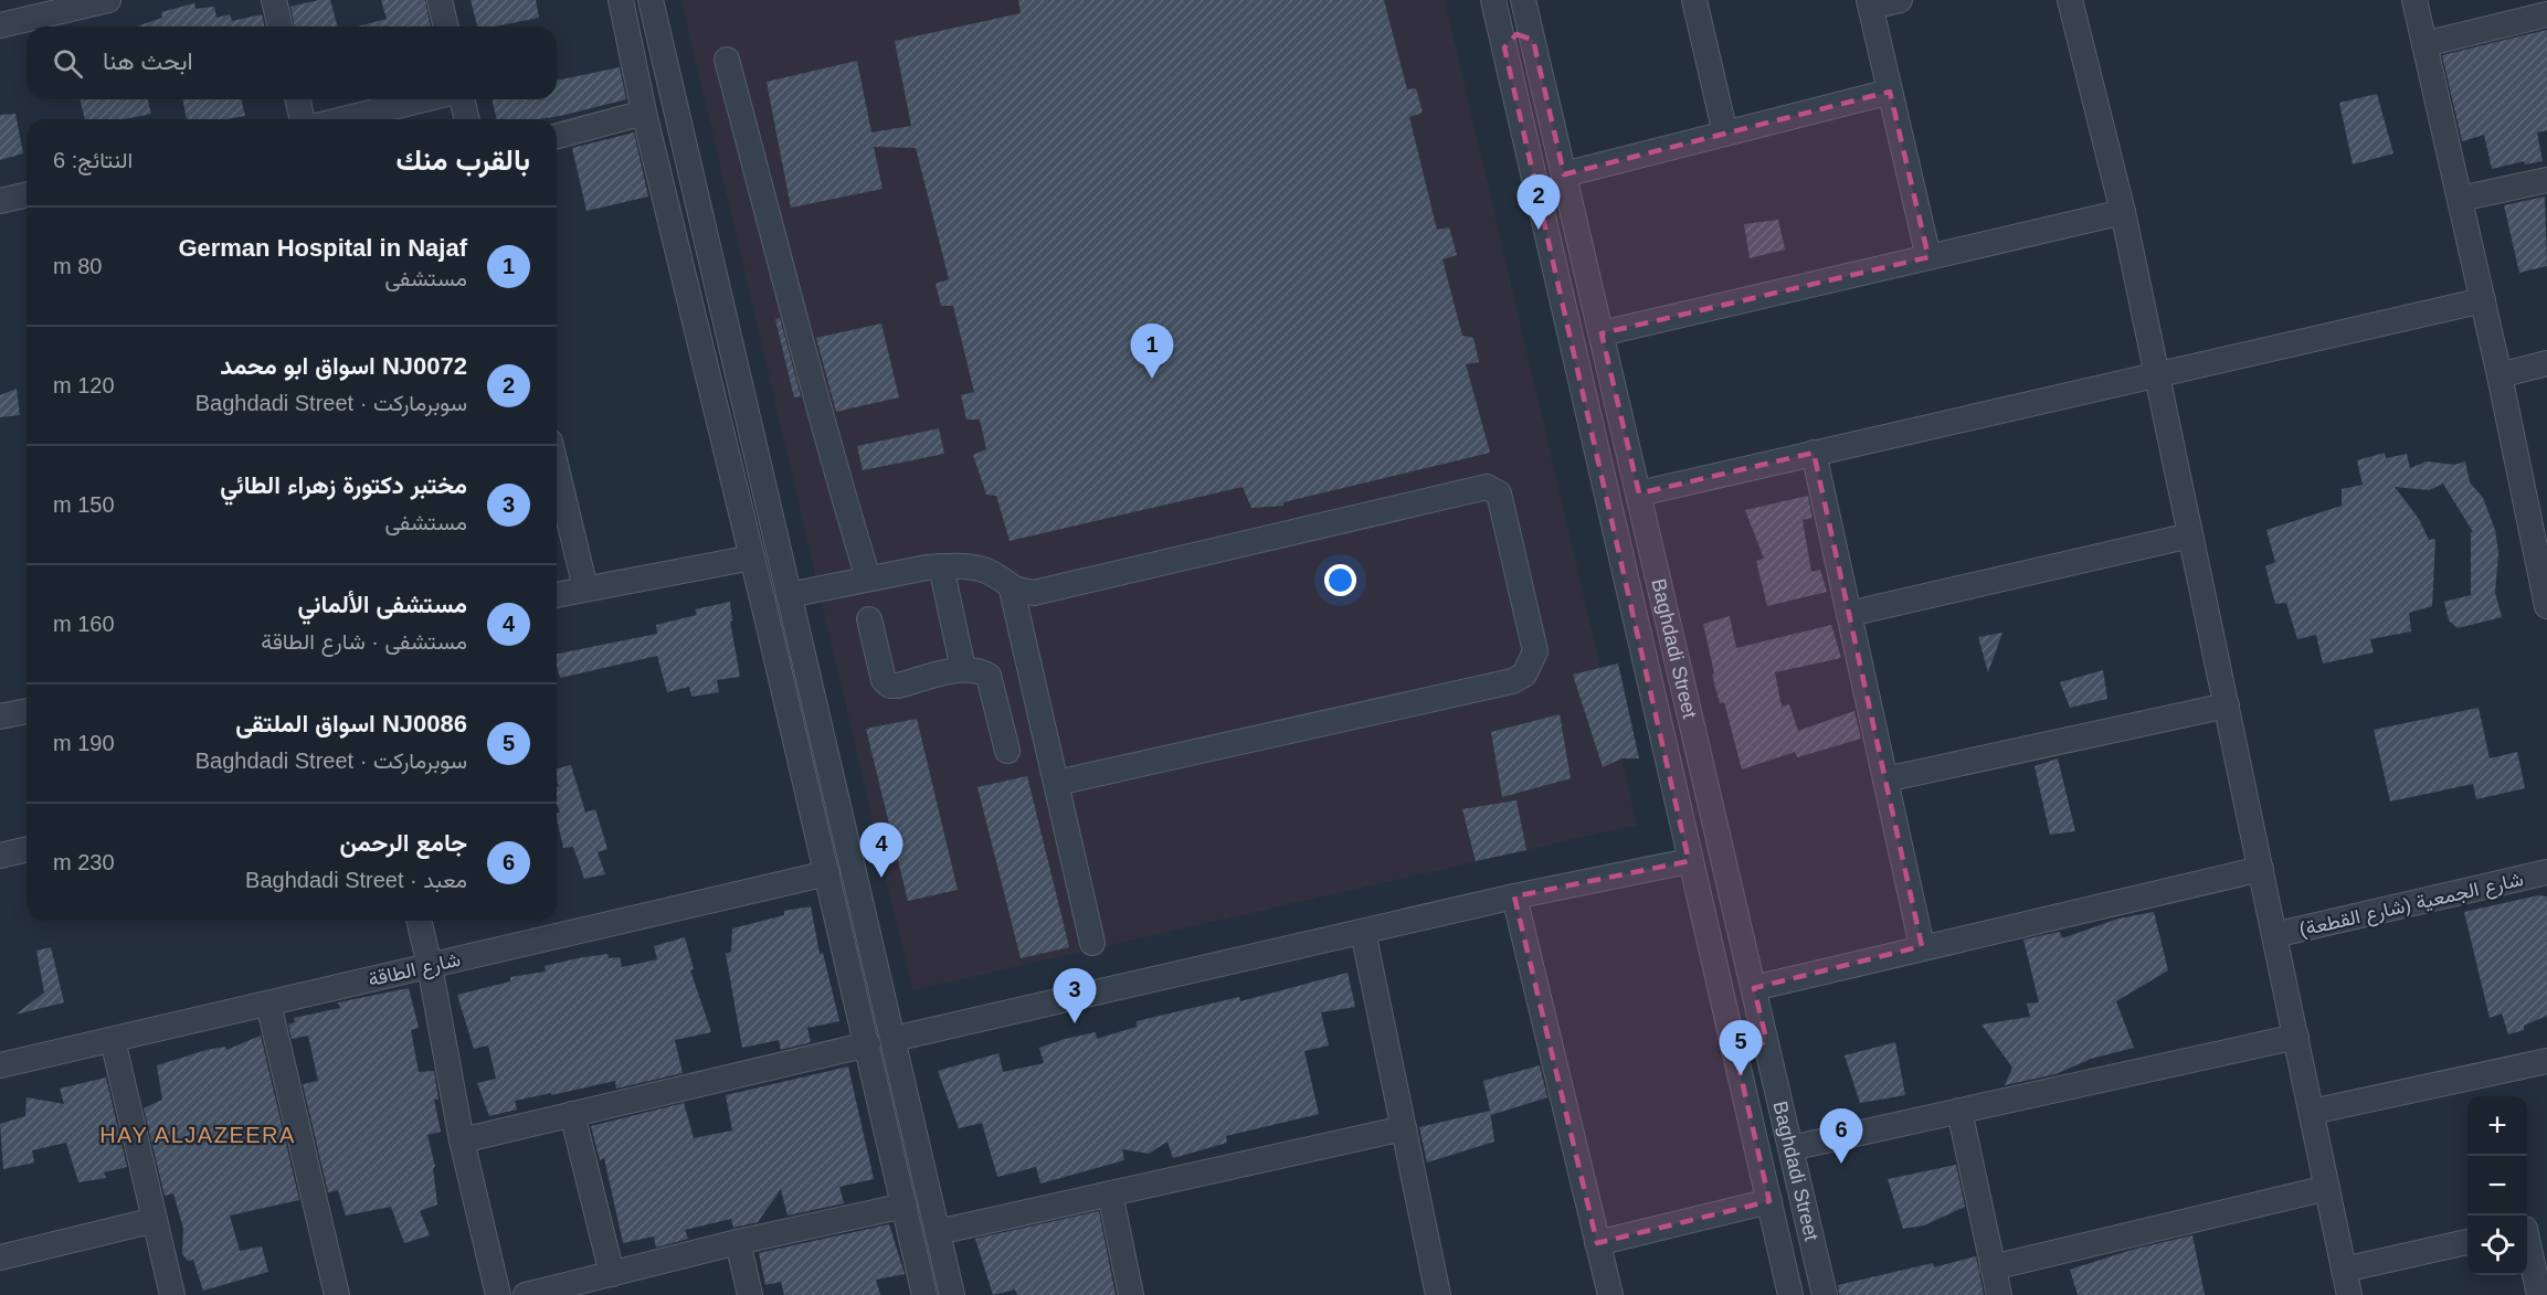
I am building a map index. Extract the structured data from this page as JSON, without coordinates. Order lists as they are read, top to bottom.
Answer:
{
  "streets": {
    "street": ["Baghdadi Street", "شارع الجمعية (شارع القطعة)", "شارع الطاقة"]
  },
  "districts": ["HAY ALJAZEERA"],
  "page": {
    "search": "ابحث هنا",
    "heading": ["بالقرب منك", "النتائج: 6"],
    "pins": [
      "2",
      "1",
      "4",
      "3",
      "5",
      "6"
    ],
    "list": [
      {
        "mark": "1",
        "name": "German Hospital in Najaf",
        "note": "مستشفى",
        "value": "80 m"
      },
      {
        "mark": "2",
        "name": "NJ0072 اسواق ابو محمد",
        "note": "سوبرماركت · Baghdadi Street",
        "value": "120 m"
      },
      {
        "mark": "3",
        "name": "مختبر دكتورة زهراء الطائي",
        "note": "مستشفى",
        "value": "150 m"
      },
      {
        "mark": "4",
        "name": "مستشفى الألماني",
        "note": "مستشفى · شارع الطاقة",
        "value": "160 m"
      },
      {
        "mark": "5",
        "name": "NJ0086 اسواق الملتقى",
        "note": "سوبرماركت · Baghdadi Street",
        "value": "190 m"
      },
      {
        "mark": "6",
        "name": "جامع الرحمن",
        "note": "معبد · Baghdadi Street",
        "value": "230 m"
      }
    ],
    "map_buttons": ["+", "−"]
  }
}
